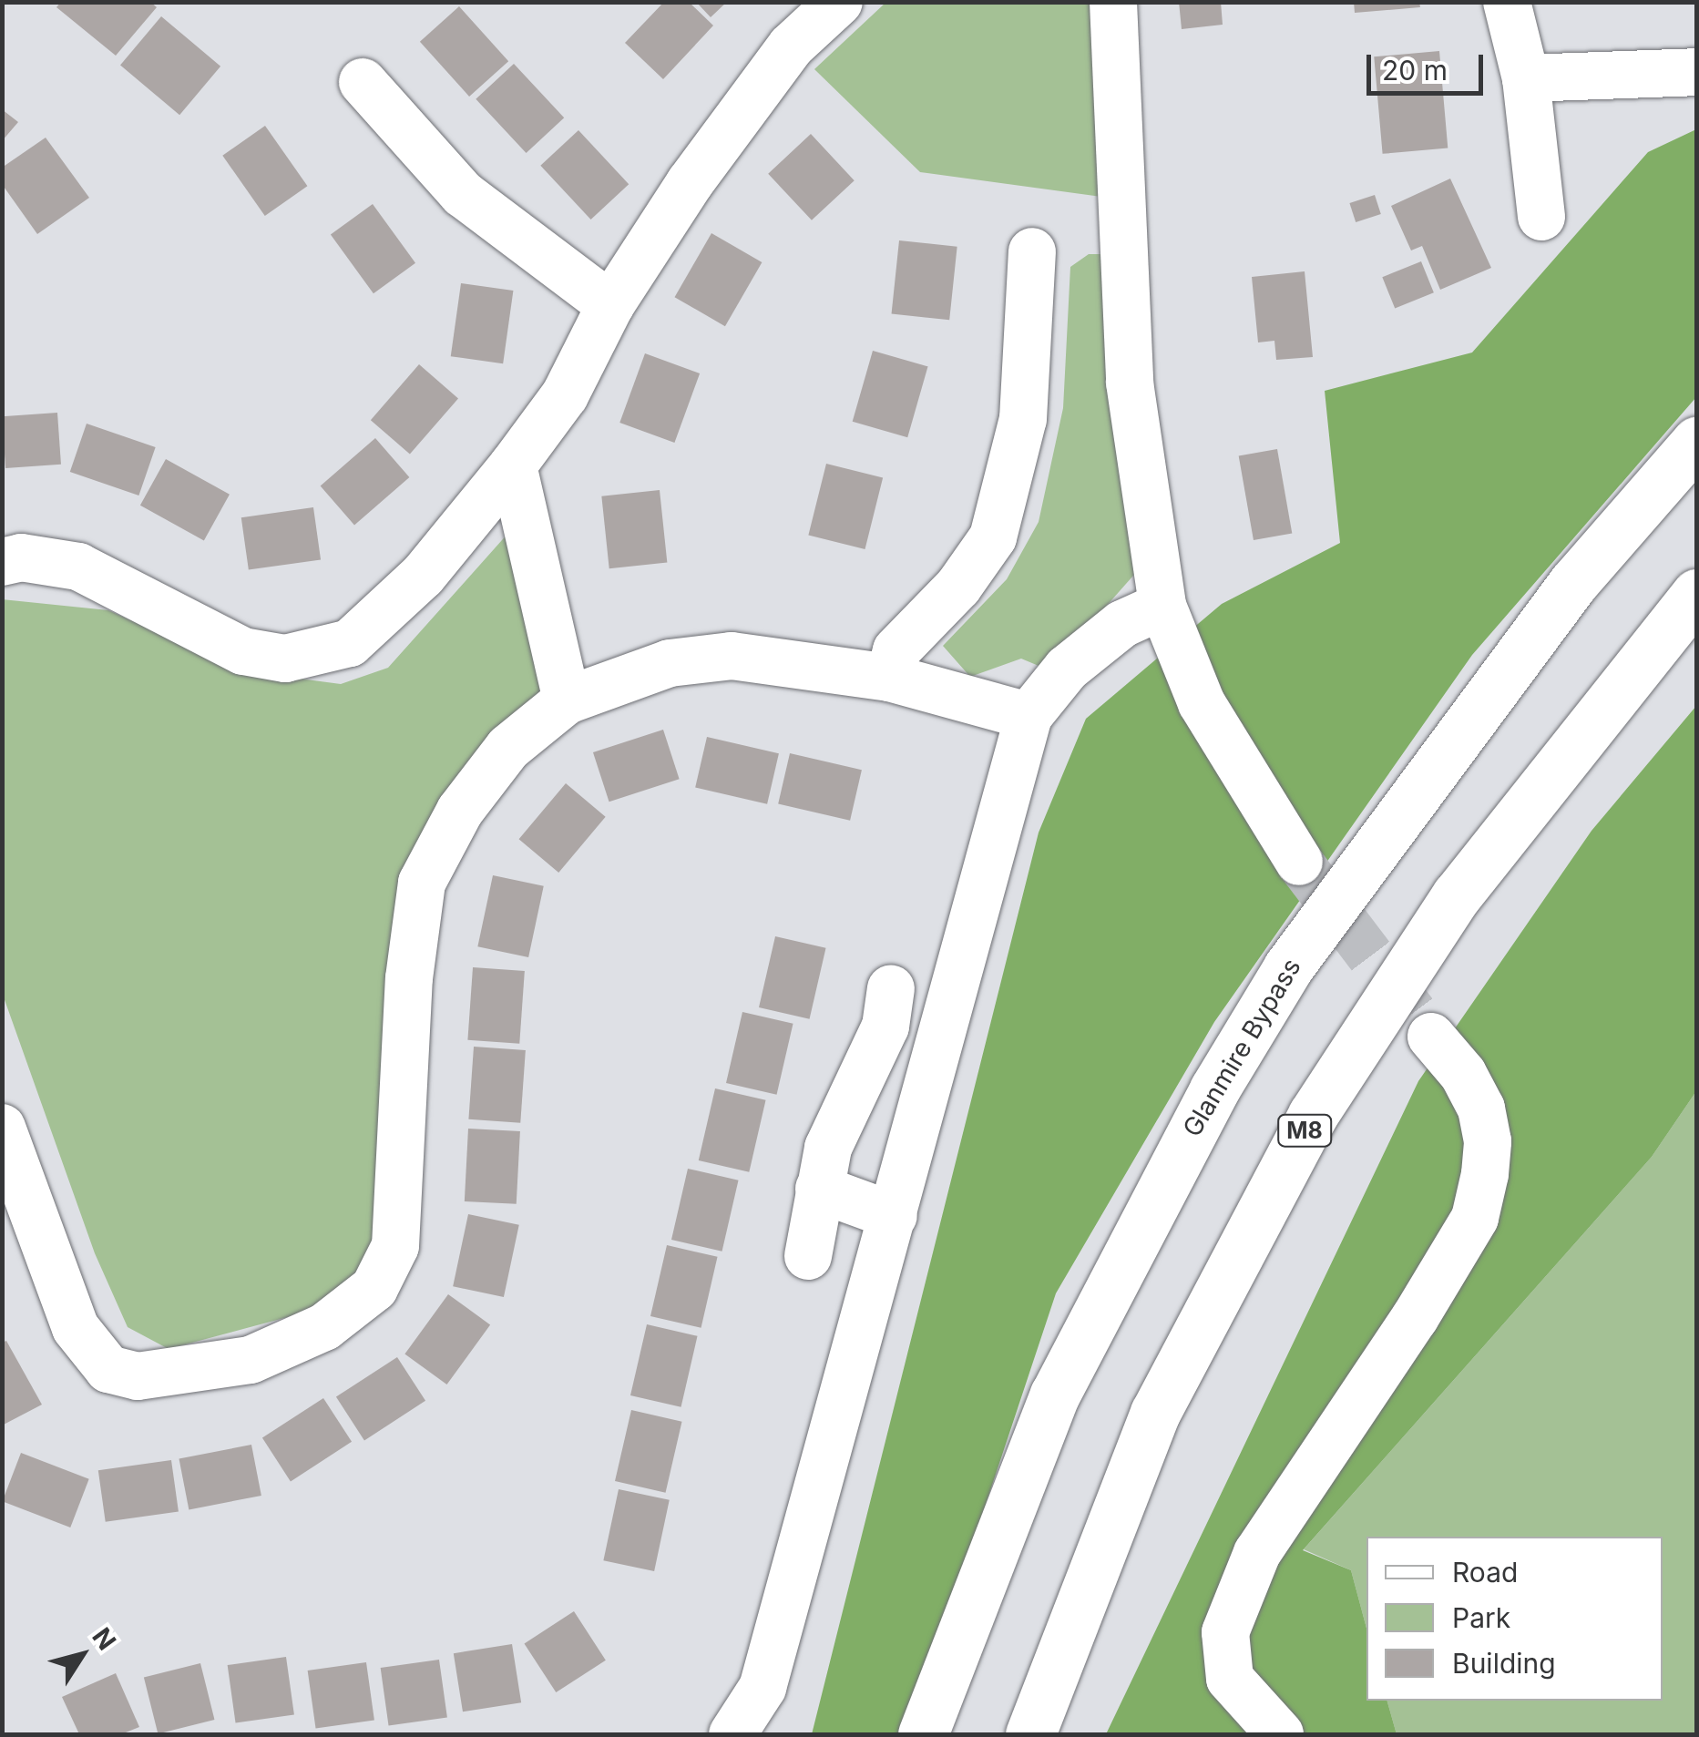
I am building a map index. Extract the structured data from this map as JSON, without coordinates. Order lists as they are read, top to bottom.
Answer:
{
  "streets": {
    "highway": ["Glanmire Bypass", "M8"]
  },
  "legend": ["Road", "Park", "Building"],
  "scale_bar": "20 m",
  "north": "top right"
}
